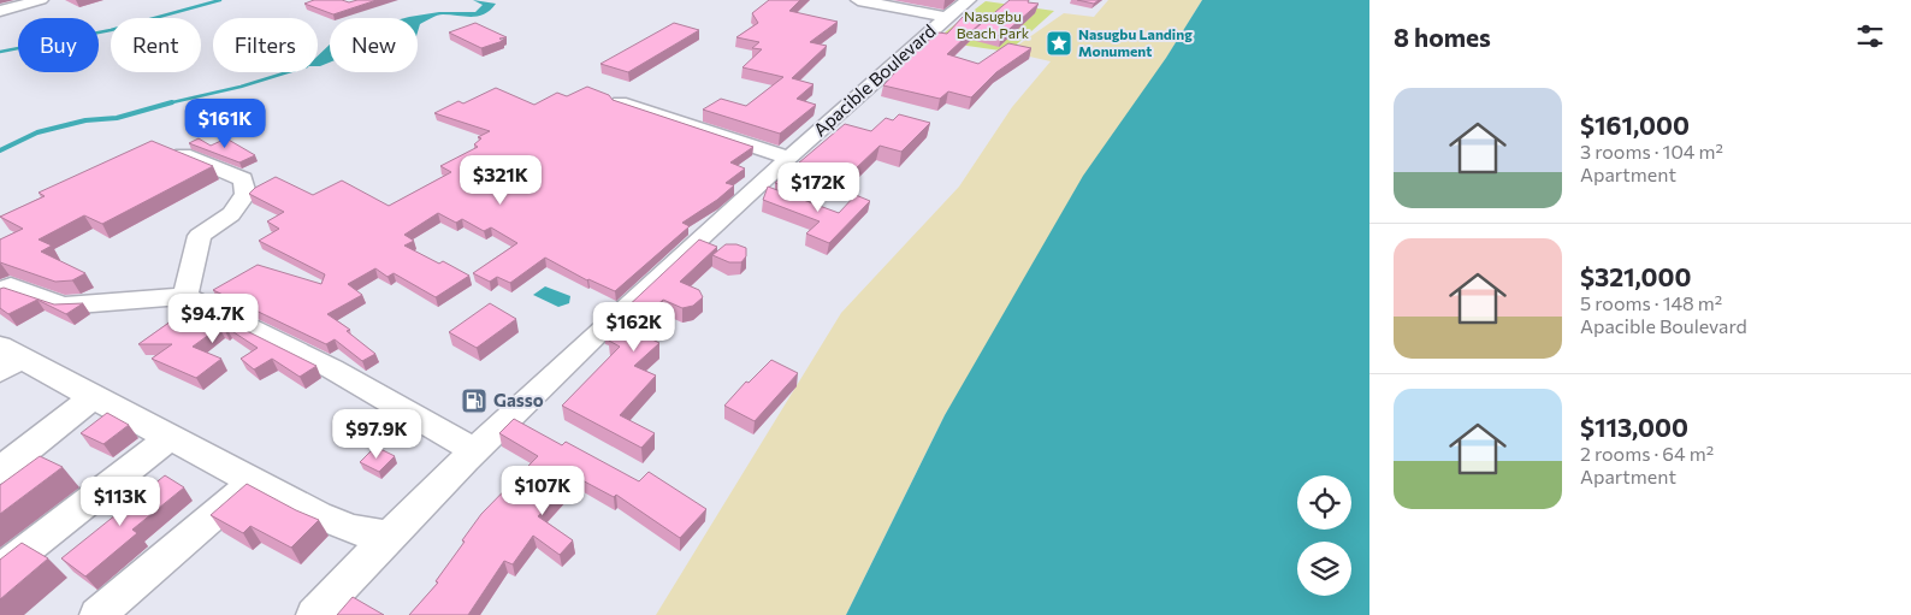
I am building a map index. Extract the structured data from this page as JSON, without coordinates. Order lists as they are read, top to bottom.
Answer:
{
  "streets": {
    "street": ["Apacible Boulevard"]
  },
  "parks": ["Nasugbu Beach Park"],
  "places": {
    "place": ["Nasugbu Landing Monument"],
    "fuel station": ["Gasso"]
  },
  "page": {
    "heading": "8 homes",
    "chip": [
      "Buy",
      "Rent",
      "Filters",
      "New"
    ],
    "list": [
      {
        "name": "$161,000",
        "note": "3 rooms · 104 m² · Apartment"
      },
      {
        "name": "$321,000",
        "note": "5 rooms · 148 m² · Apacible Boulevard"
      },
      {
        "name": "$113,000",
        "note": "2 rooms · 64 m² · Apartment"
      }
    ],
    "price": [
      "$161K",
      "$321K",
      "$172K",
      "$94.7K",
      "$162K",
      "$97.9K",
      "$107K",
      "$113K"
    ]
  }
}
